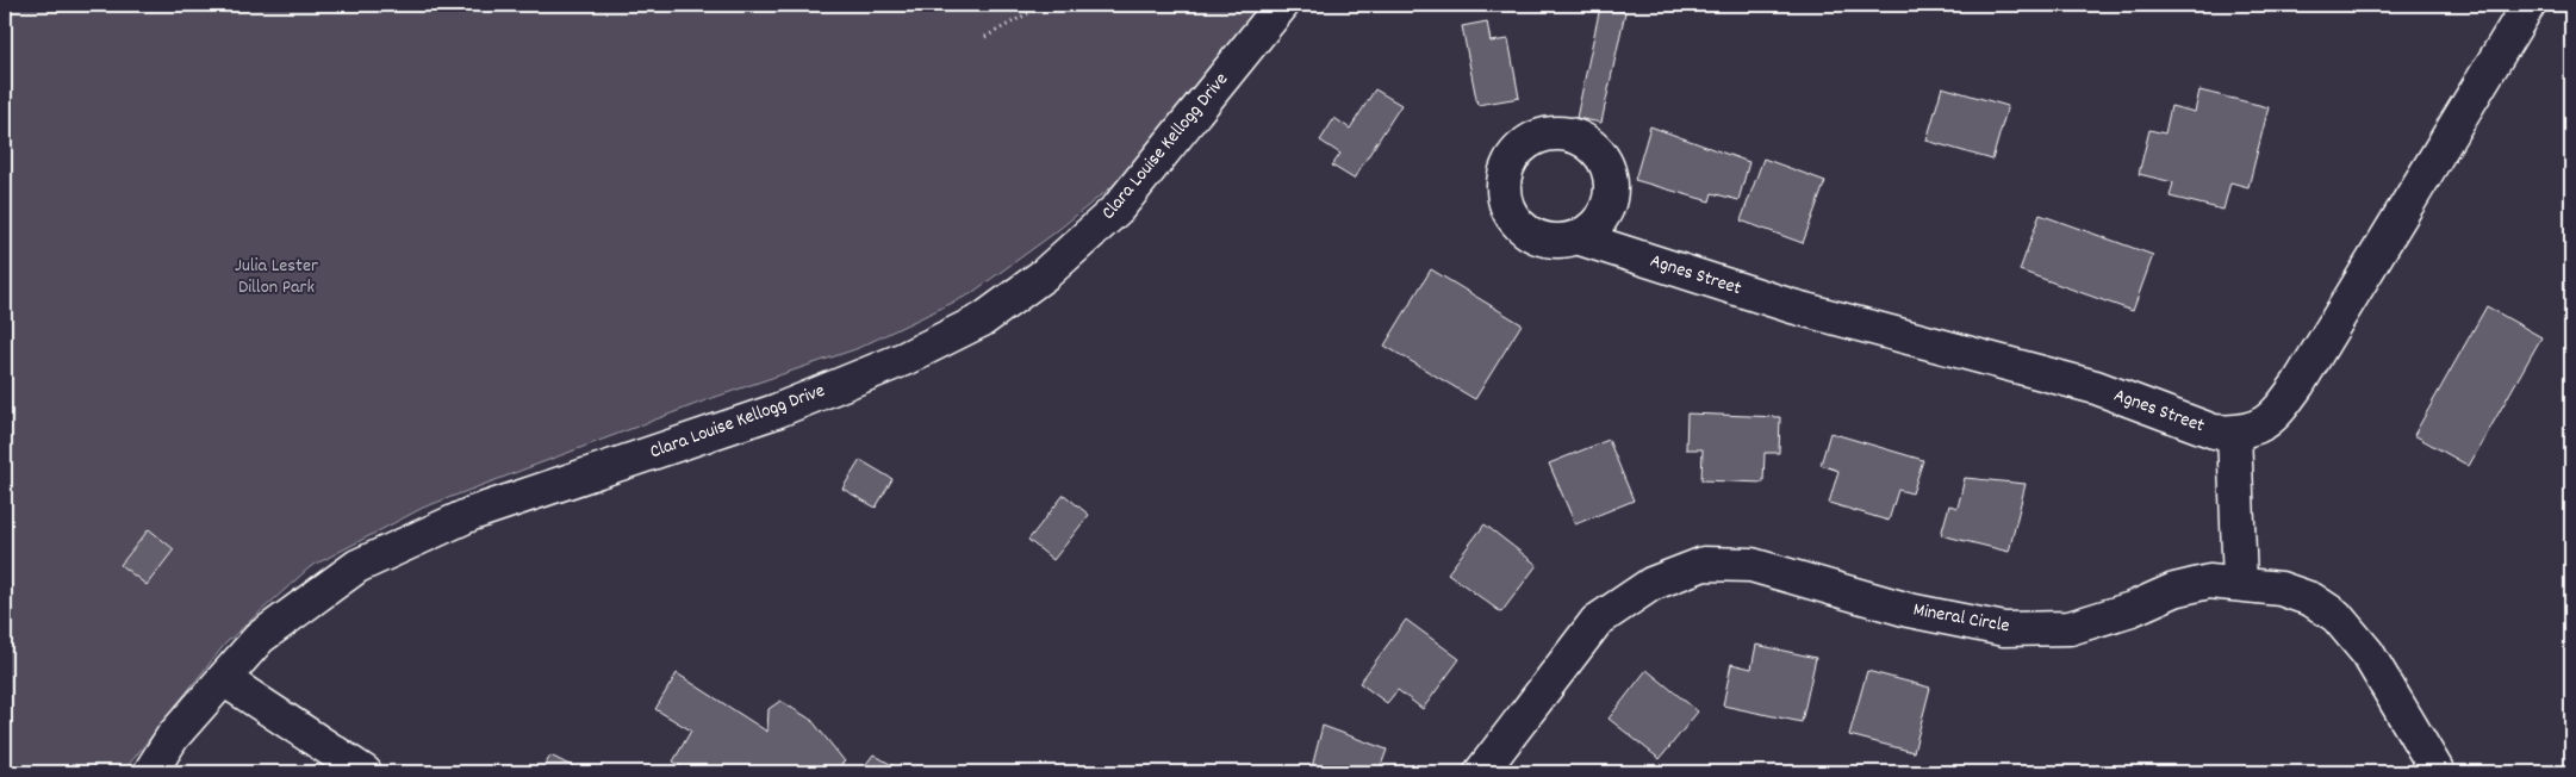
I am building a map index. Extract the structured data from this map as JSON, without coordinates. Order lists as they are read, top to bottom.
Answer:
{
  "streets": {
    "street": ["Clara Louise Kellogg Drive", "Agnes Street", "Mineral Circle"]
  },
  "parks": ["Julia Lester Dillon Park"]
}
